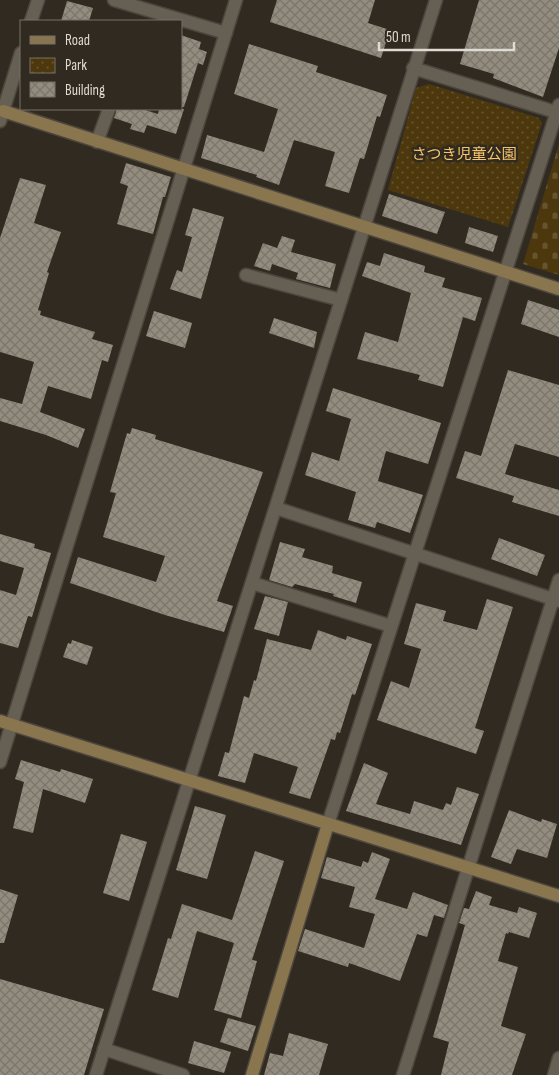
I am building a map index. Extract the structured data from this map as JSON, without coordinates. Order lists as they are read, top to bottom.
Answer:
{
  "parks": ["さつき児童公園"],
  "legend": ["Road", "Park", "Building"],
  "scale_bar": "50 m"
}
